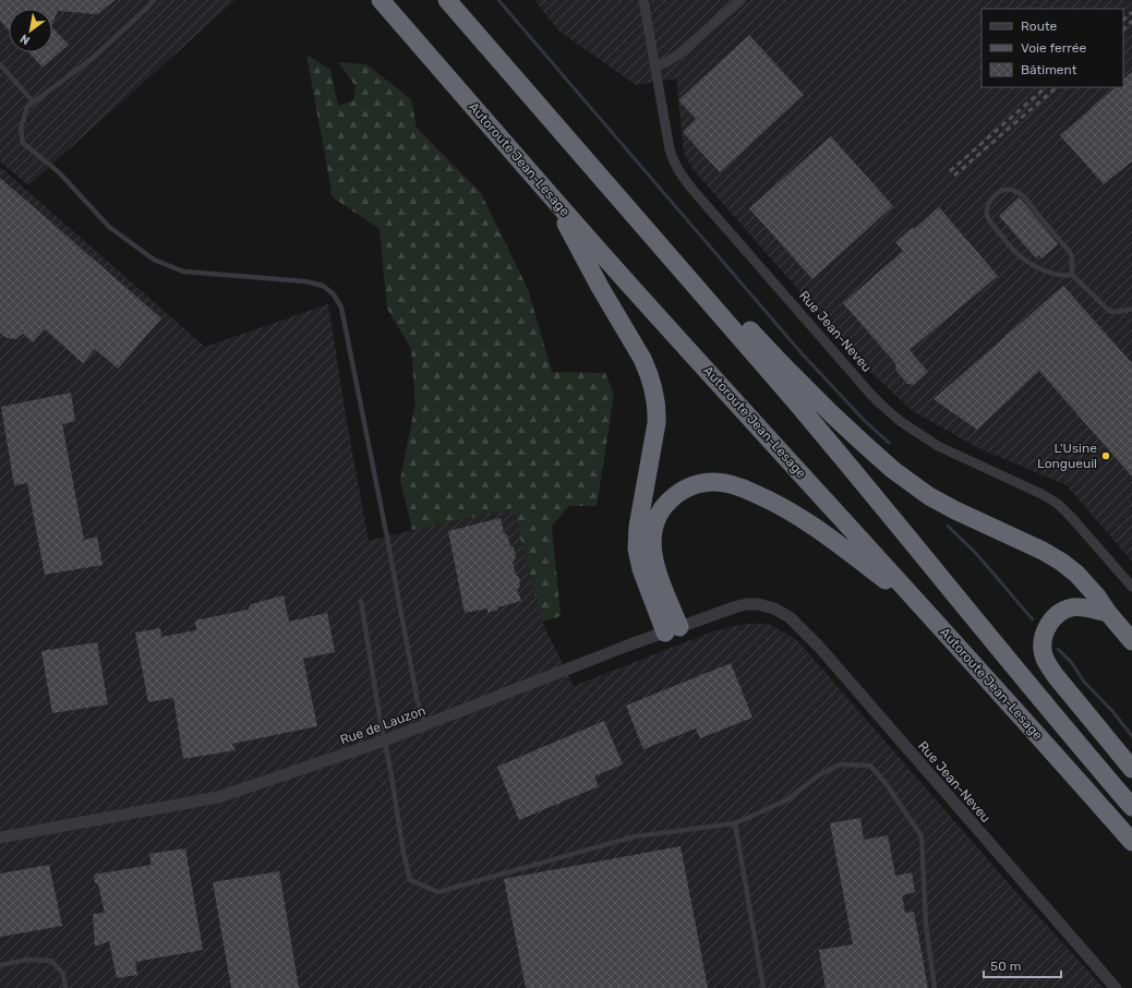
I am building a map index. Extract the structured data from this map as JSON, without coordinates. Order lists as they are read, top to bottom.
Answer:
{
  "streets": {
    "highway": ["Autoroute Jean-Lesage"],
    "street": ["Rue Jean-Neveu", "Rue de Lauzon"]
  },
  "crossings": [
    ["Rue Jean-Neveu", "Rue de Lauzon"]
  ],
  "places": ["L'Usine Longueuil"],
  "legend": ["Route", "Voie ferrée", "Bâtiment"],
  "scale_bar": "50 m",
  "north": "bottom left"
}
